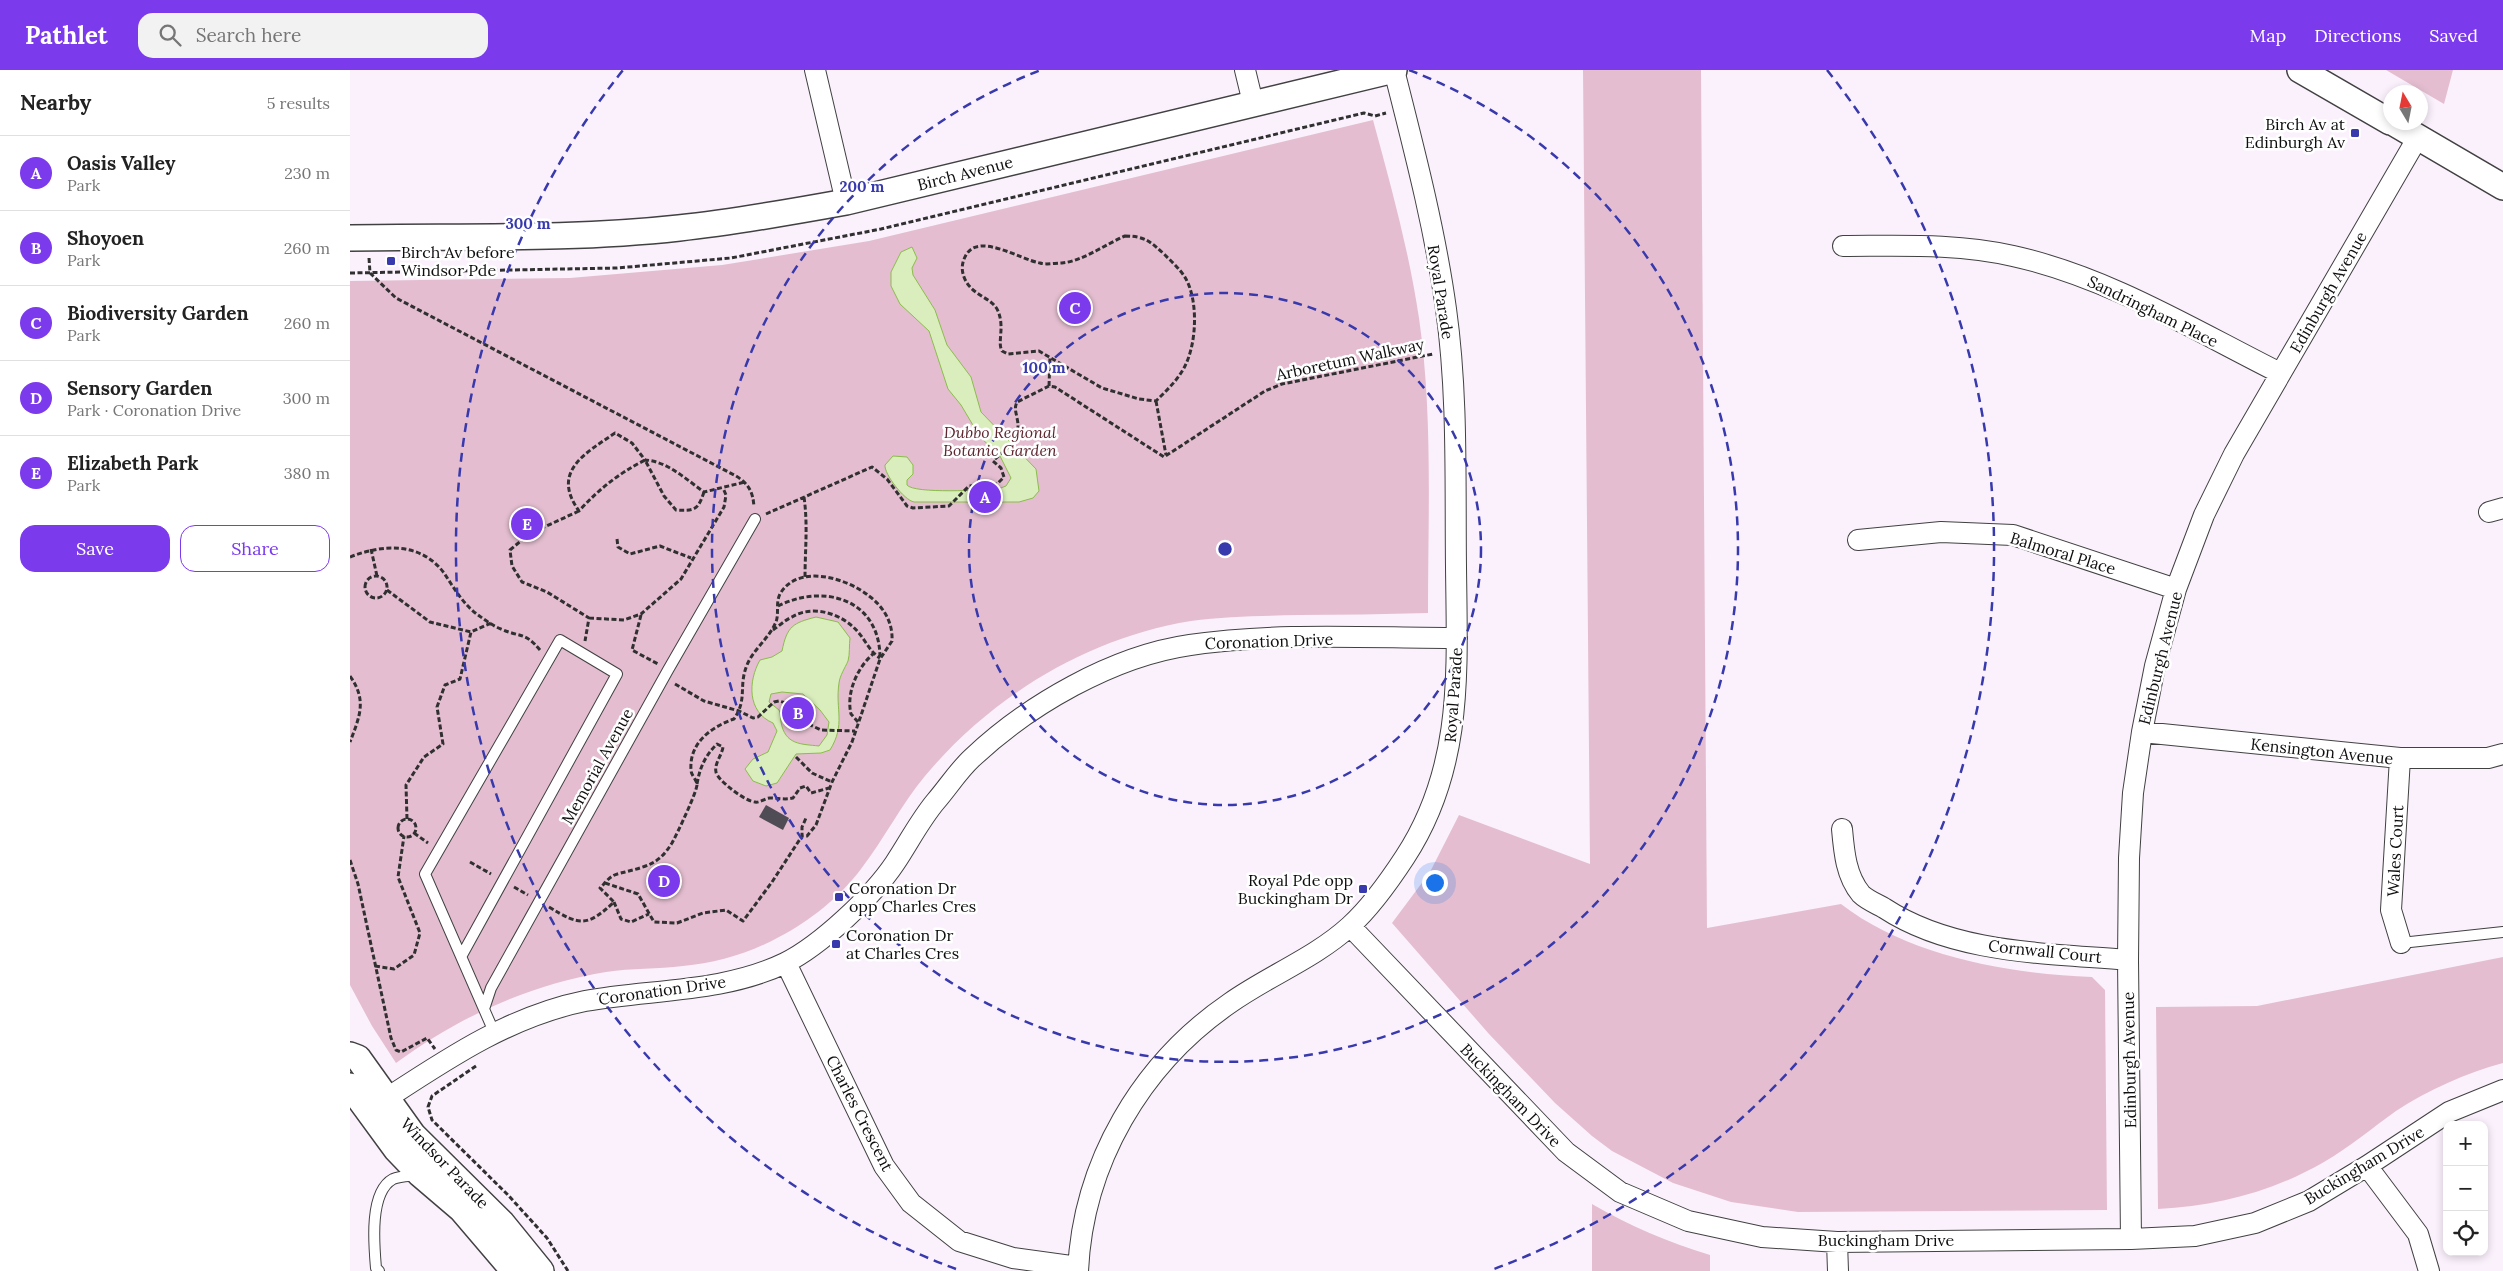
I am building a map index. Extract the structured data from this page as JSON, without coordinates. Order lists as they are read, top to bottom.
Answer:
{
  "streets": {
    "street": [
      "Birch Avenue",
      "Royal Parade",
      "Edinburgh Avenue",
      "Sandringham Place",
      "Balmoral Place",
      "Coronation Drive",
      "Kensington Avenue",
      "Wales Court",
      "Cornwall Court",
      "Buckingham Drive",
      "Charles Crescent",
      "Windsor Parade"
    ],
    "lane": ["Memorial Avenue"],
    "path": ["Arboretum Walkway"]
  },
  "crossings": [
    ["Birch Avenue", "Royal Parade"],
    ["Royal Parade", "Arboretum Walkway"],
    ["Royal Parade", "Coronation Drive"],
    ["Royal Parade", "Buckingham Drive"],
    ["Royal Parade", "Charles Crescent"],
    ["Edinburgh Avenue", "Sandringham Place"],
    ["Edinburgh Avenue", "Balmoral Place"],
    ["Edinburgh Avenue", "Kensington Avenue"],
    ["Edinburgh Avenue", "Cornwall Court"],
    ["Edinburgh Avenue", "Buckingham Drive"],
    ["Coronation Drive", "Charles Crescent"],
    ["Coronation Drive", "Windsor Parade"],
    ["Kensington Avenue", "Wales Court"]
  ],
  "parks": ["Dubbo Regional Botanic Garden"],
  "places": {
    "transit": [
      "Birch Av at Edinburgh Av",
      "Birch Av before Windsor Pde",
      "Royal Pde opp Buckingham Dr",
      "Coronation Dr opp Charles Cres",
      "Coronation Dr at Charles Cres"
    ]
  },
  "north": "top",
  "page": {
    "header": "Pathlet",
    "search": "Search here",
    "nav": ["Map", "Directions", "Saved"],
    "heading": ["Nearby", "5 results"],
    "list": [
      {
        "mark": "A",
        "name": "Oasis Valley",
        "note": "Park",
        "value": "230 m"
      },
      {
        "mark": "B",
        "name": "Shoyoen",
        "note": "Park",
        "value": "260 m"
      },
      {
        "mark": "C",
        "name": "Biodiversity Garden",
        "note": "Park",
        "value": "260 m"
      },
      {
        "mark": "D",
        "name": "Sensory Garden",
        "note": "Park · Coronation Drive",
        "value": "300 m"
      },
      {
        "mark": "E",
        "name": "Elizabeth Park",
        "note": "Park",
        "value": "380 m"
      }
    ],
    "pins": [
      "C",
      "A",
      "E",
      "B",
      "D"
    ],
    "buttons": ["Save", "Share"],
    "map_buttons": ["+", "−"]
  },
  "rings": ["200 m", "300 m", "100 m"]
}
